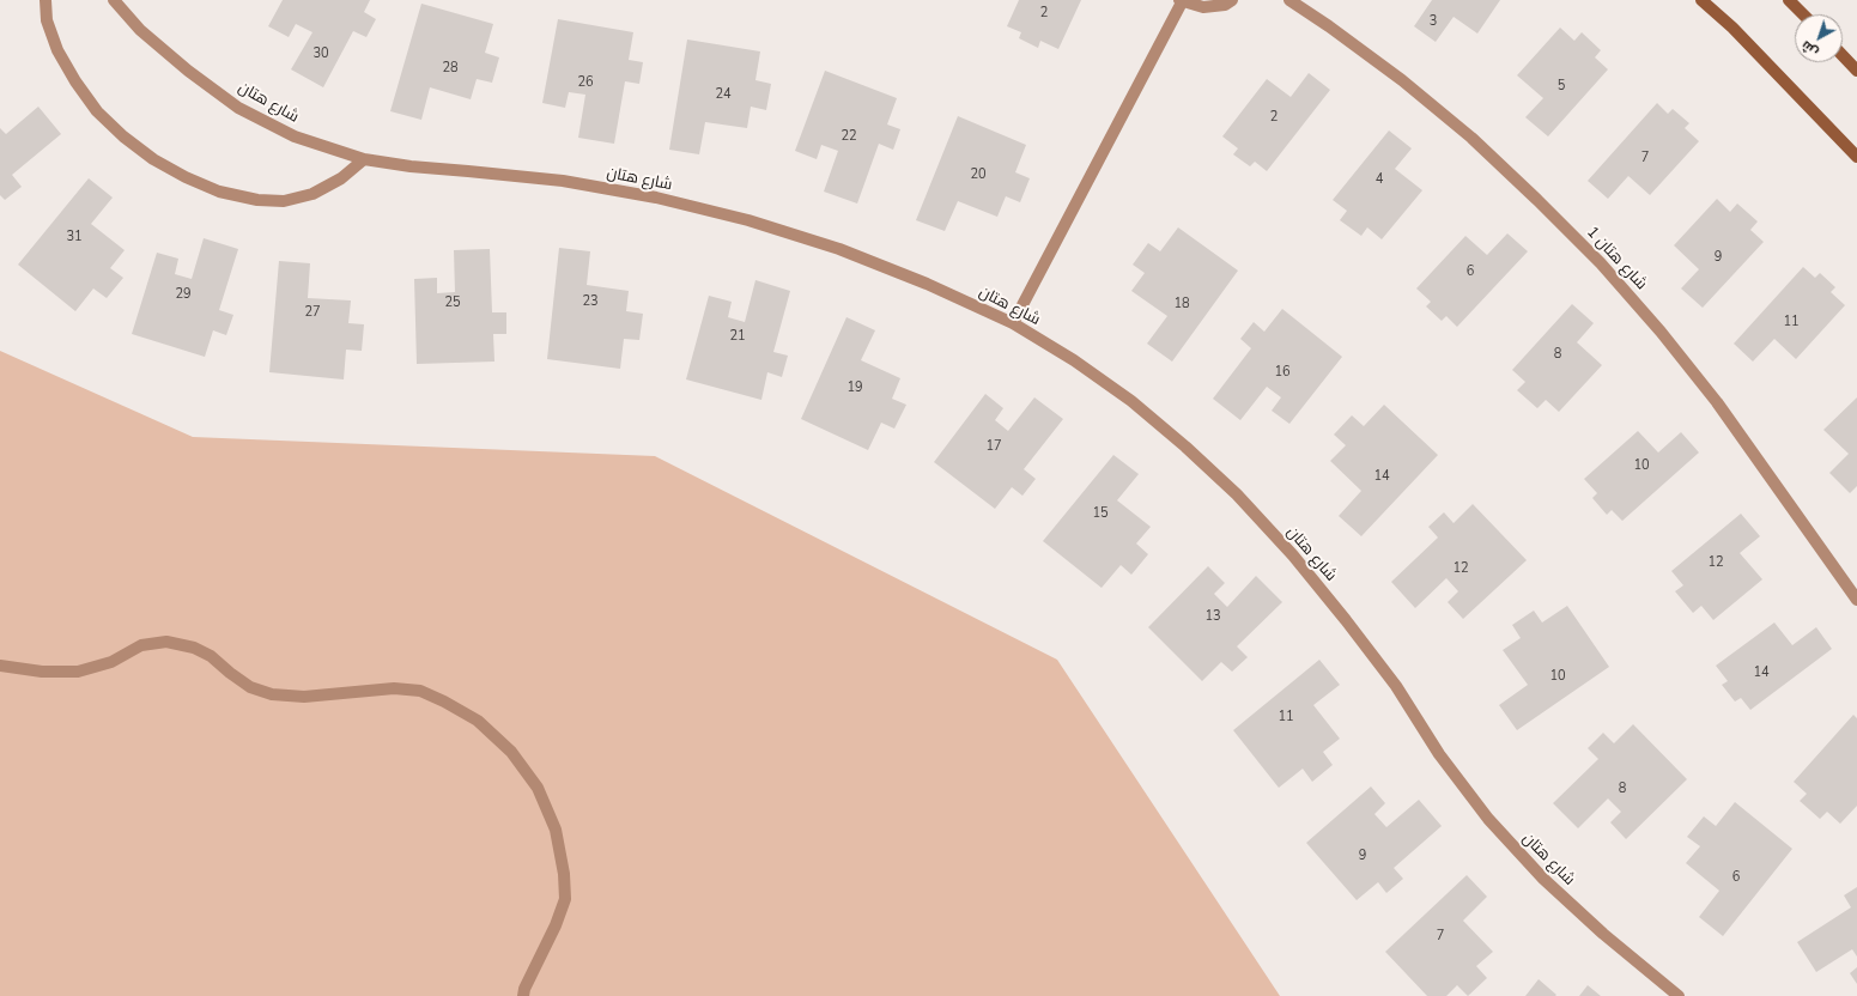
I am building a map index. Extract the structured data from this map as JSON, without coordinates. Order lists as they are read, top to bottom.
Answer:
{
  "streets": {
    "street": ["شارع هتان", "شارع هتان 1"]
  },
  "house_numbers": [
    "2",
    "3",
    "30",
    "28",
    "26",
    "5",
    "24",
    "2",
    "22",
    "7",
    "20",
    "4",
    "31",
    "9",
    "6",
    "29",
    "23",
    "25",
    "18",
    "27",
    "11",
    "21",
    "8",
    "16",
    "19",
    "17",
    "10",
    "14",
    "15",
    "12",
    "12",
    "13",
    "14",
    "10",
    "11",
    "8",
    "9",
    "6",
    "7"
  ],
  "north": "bottom left"
}
